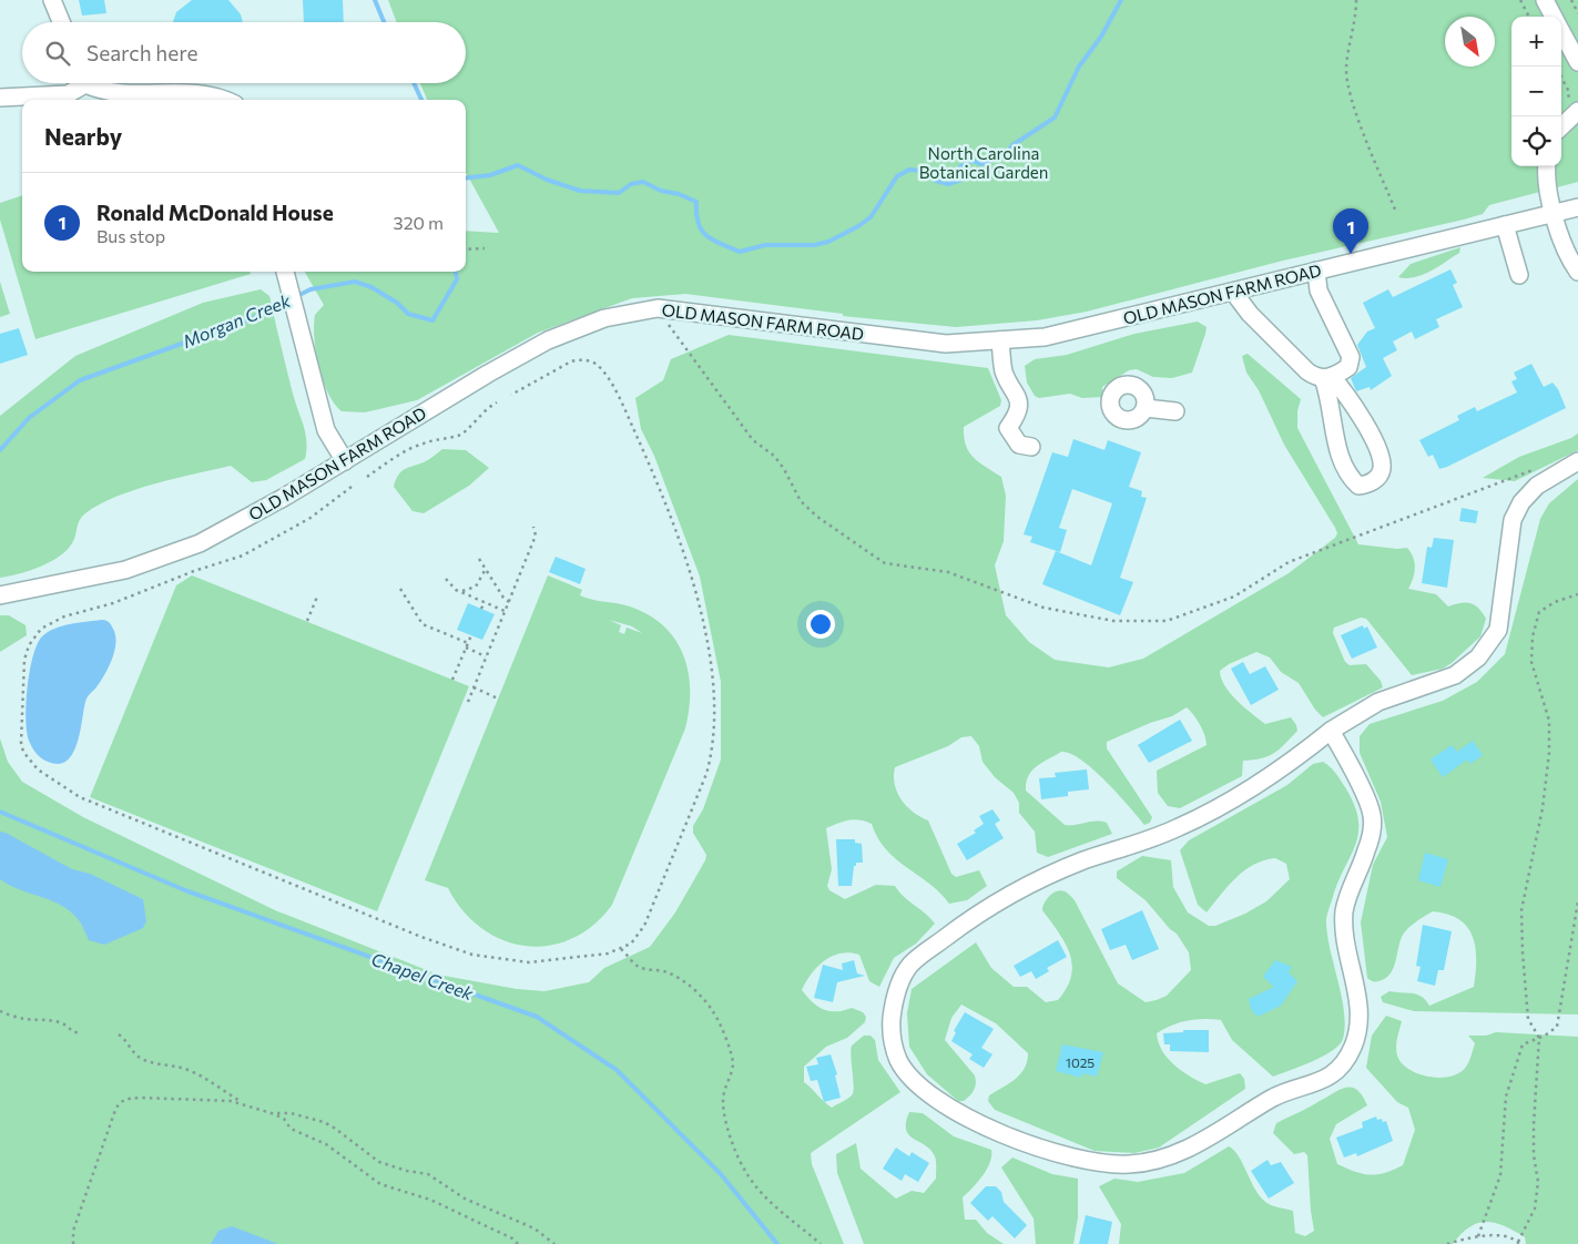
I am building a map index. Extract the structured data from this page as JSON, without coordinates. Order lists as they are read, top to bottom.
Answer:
{
  "streets": {
    "street": ["OLD MASON FARM ROAD"]
  },
  "water": ["Morgan Creek", "Chapel Creek"],
  "parks": ["North Carolina Botanical Garden"],
  "house_numbers": ["1025"],
  "north": "bottom right",
  "page": {
    "map_buttons": ["+", "−"],
    "search": "Search here",
    "heading": "Nearby",
    "list": [
      {
        "mark": "1",
        "name": "Ronald McDonald House",
        "note": "Bus stop",
        "value": "320 m"
      }
    ],
    "pins": "1"
  }
}
